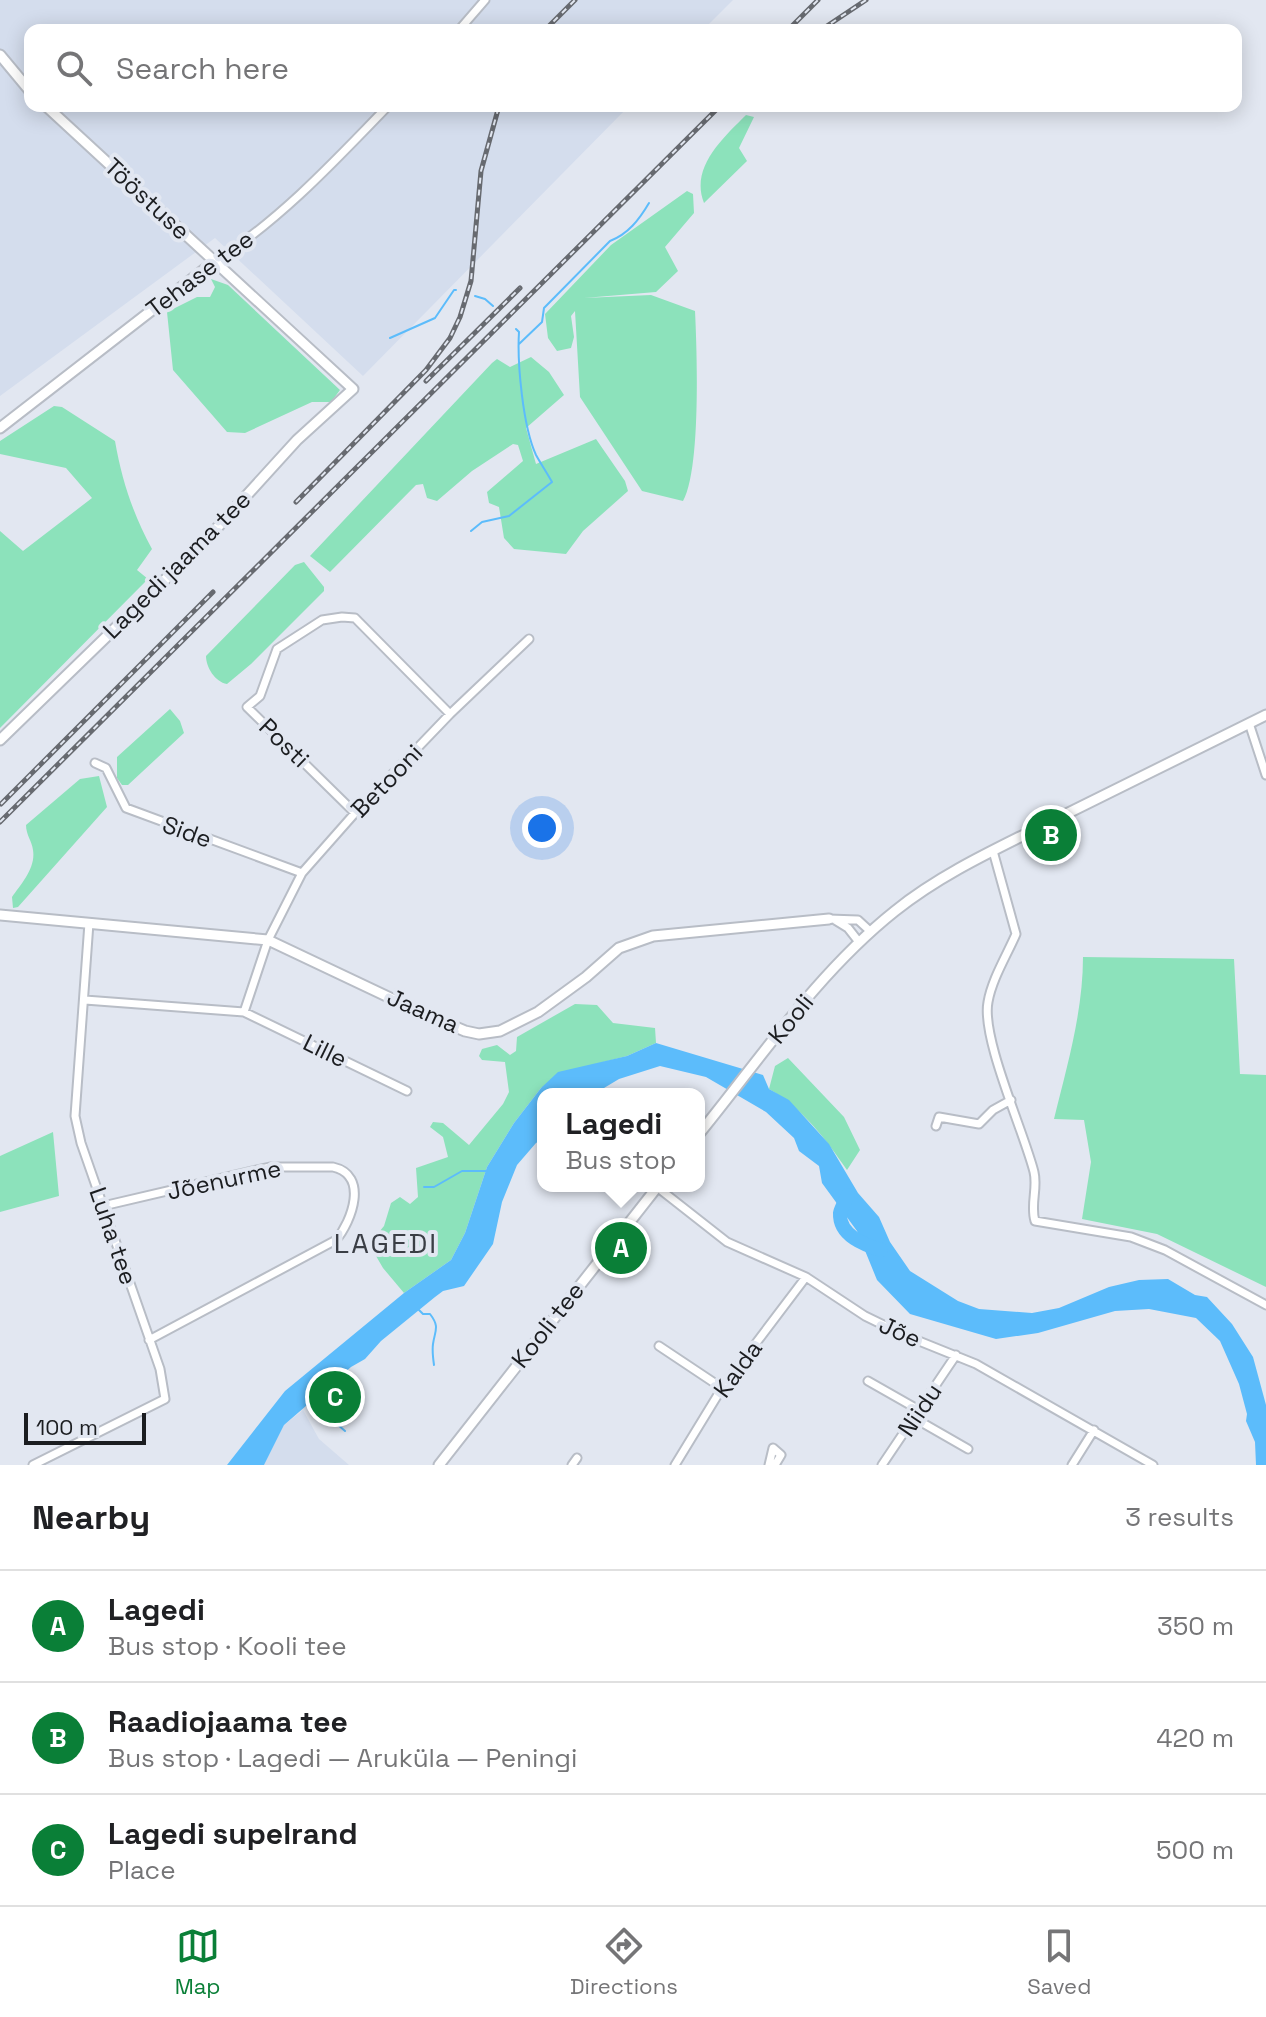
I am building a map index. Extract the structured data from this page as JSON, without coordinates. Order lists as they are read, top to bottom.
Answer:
{
  "streets": {
    "street": [
      "Tööstuse",
      "Tehase tee",
      "Lagedi jaama tee",
      "Posti",
      "Betooni",
      "Side",
      "Jaama",
      "Kooli",
      "Lille",
      "Jõenurme",
      "Luha tee",
      "Kooli tee",
      "Jõe",
      "Kalda",
      "Niidu"
    ]
  },
  "crossings": [
    ["Tööstuse", "Tehase tee"],
    ["Tööstuse", "Lagedi jaama tee"],
    ["Posti", "Betooni"],
    ["Betooni", "Side"],
    ["Betooni", "Jaama"],
    ["Jaama", "Kooli"],
    ["Jaama", "Luha tee"],
    ["Lille", "Luha tee"],
    ["Jõenurme", "Luha tee"],
    ["Jõe", "Kalda"],
    ["Jõe", "Niidu"]
  ],
  "districts": ["LAGEDI"],
  "scale_bar": "100 m",
  "page": {
    "search": "Search here",
    "pins": ["B", "A", "C"],
    "popup": ["Lagedi", "Bus stop"],
    "scale": "100 m",
    "heading": ["Nearby", "3 results"],
    "list": [
      {
        "mark": "A",
        "name": "Lagedi",
        "note": "Bus stop · Kooli tee",
        "value": "350 m"
      },
      {
        "mark": "B",
        "name": "Raadiojaama tee",
        "note": "Bus stop · Lagedi — Aruküla — Peningi",
        "value": "420 m"
      },
      {
        "mark": "C",
        "name": "Lagedi supelrand",
        "note": "Place",
        "value": "500 m"
      }
    ],
    "nav": ["Map", "Directions", "Saved"]
  }
}
